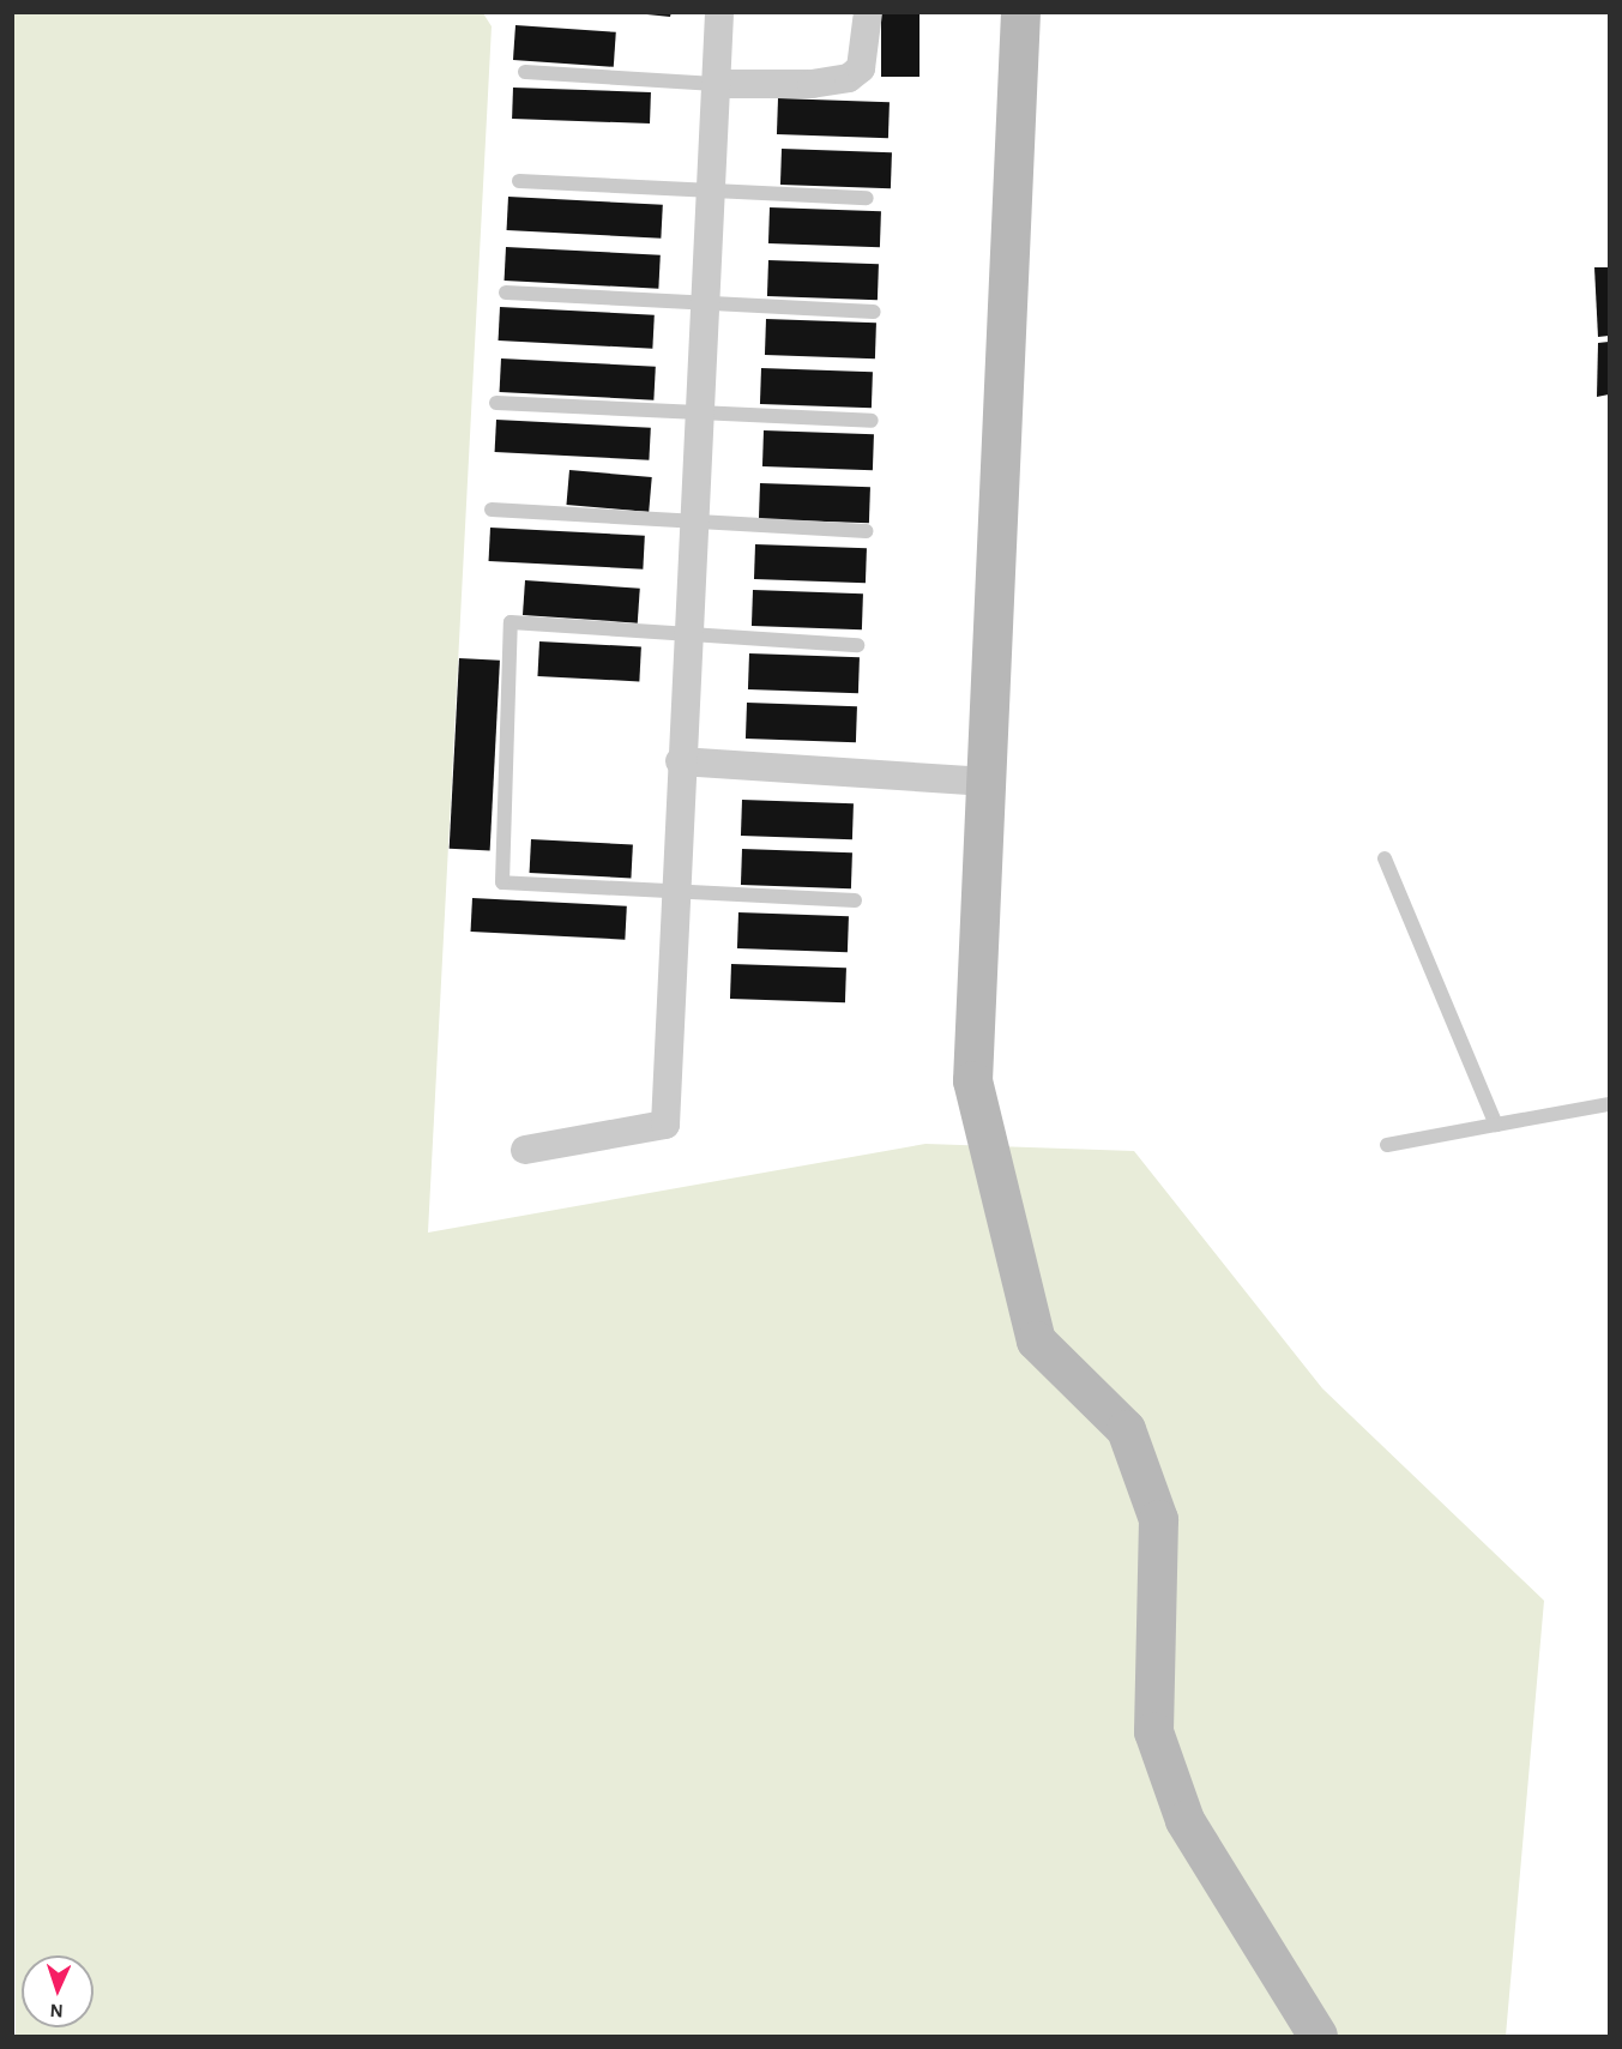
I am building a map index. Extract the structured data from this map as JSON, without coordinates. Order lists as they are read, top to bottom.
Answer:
{
  "north": "bottom"
}
